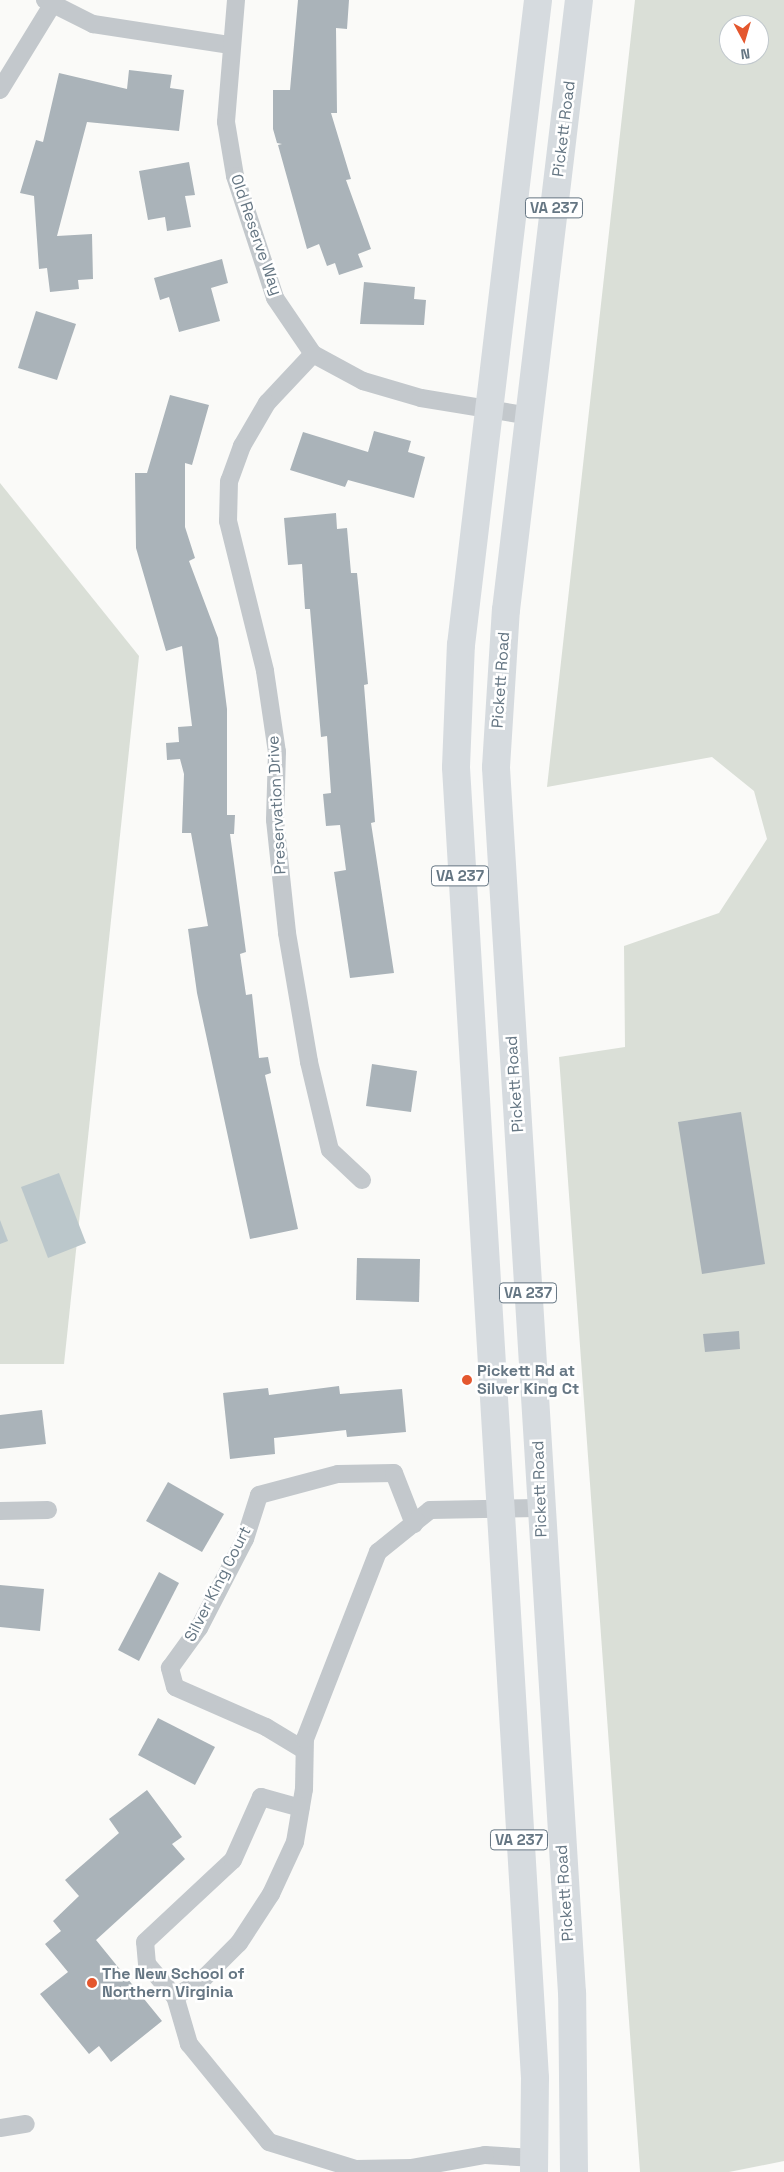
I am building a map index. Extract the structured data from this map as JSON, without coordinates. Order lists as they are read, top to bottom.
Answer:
{
  "streets": {
    "main road": ["Pickett Road", "VA 237"],
    "street": ["Old Reserve Way", "Preservation Drive", "Silver King Court"]
  },
  "crossings": [
    ["Pickett Road", "Old Reserve Way"],
    ["VA 237", "Old Reserve Way"],
    ["Old Reserve Way", "Preservation Drive"]
  ],
  "places": ["Pickett Rd at Silver King Ct", "The New School of Northern Virginia"],
  "north": "bottom"
}
